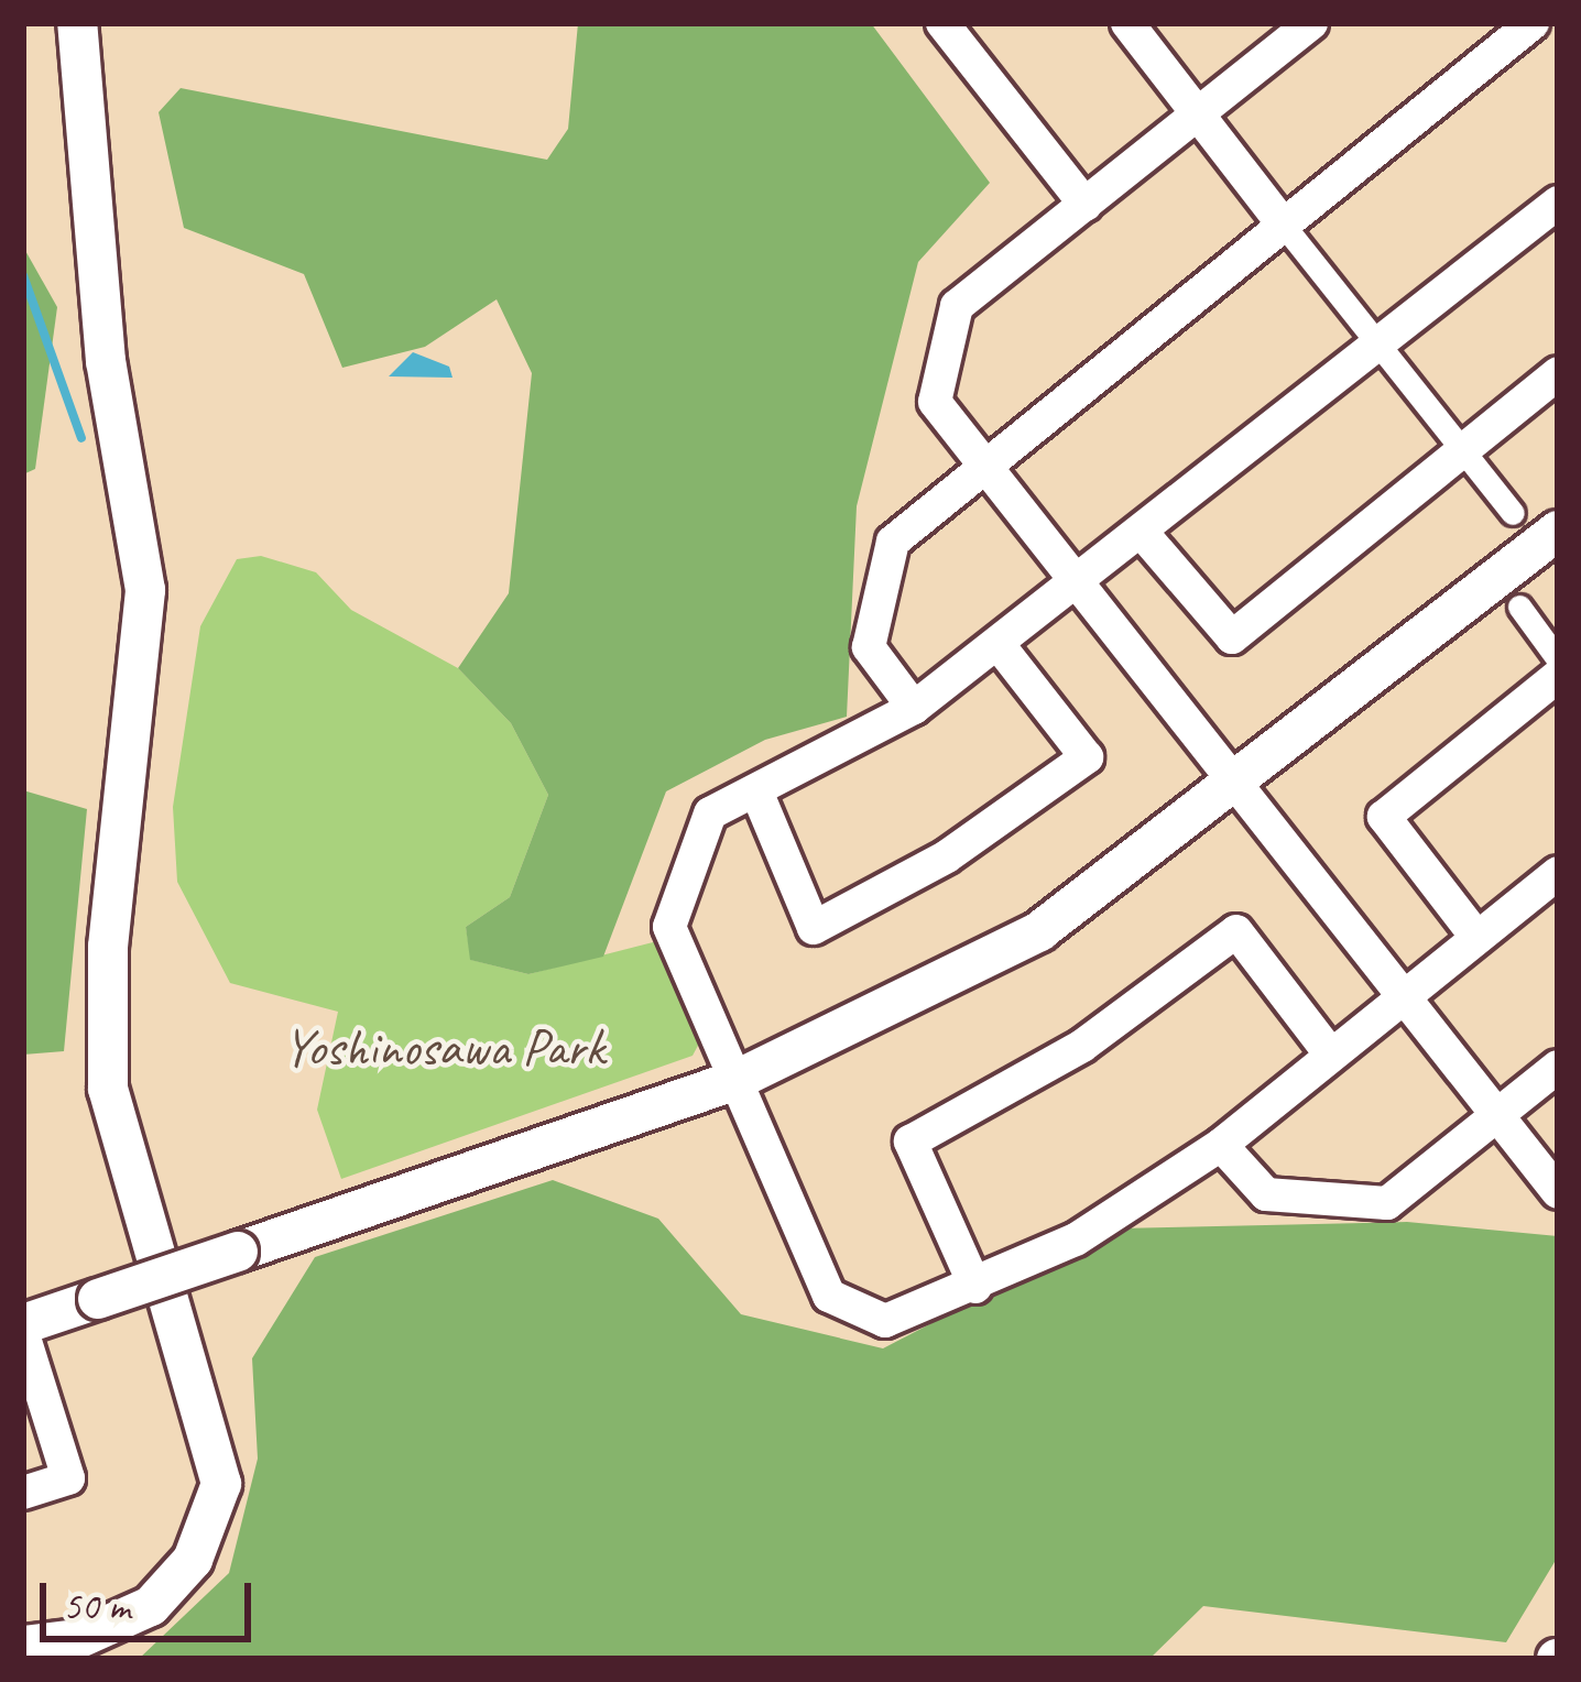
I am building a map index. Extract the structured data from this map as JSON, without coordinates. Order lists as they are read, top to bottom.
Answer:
{
  "parks": ["Yoshinosawa Park"],
  "scale_bar": "50 m"
}
